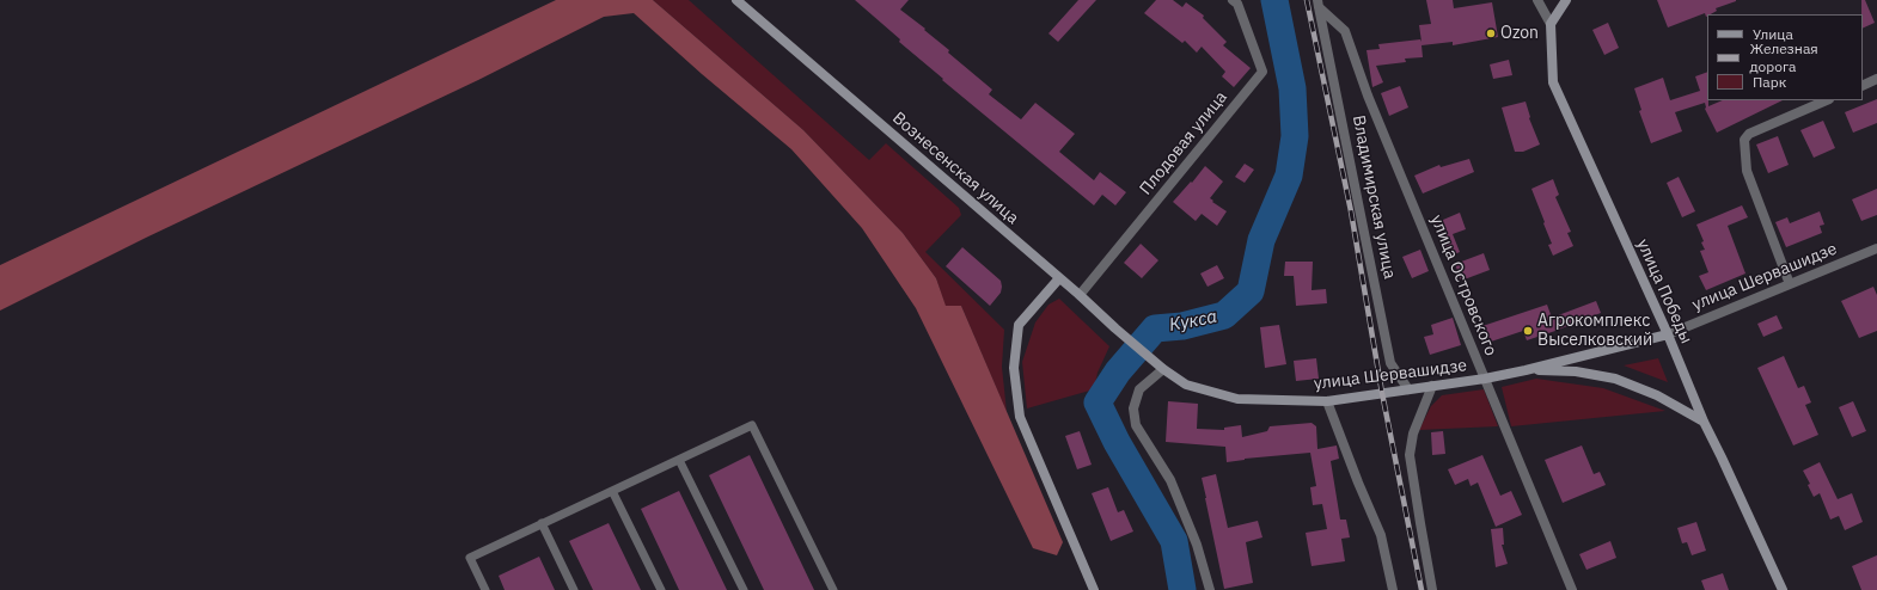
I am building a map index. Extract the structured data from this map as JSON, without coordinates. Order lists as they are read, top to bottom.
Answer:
{
  "streets": {
    "street": [
      "Плодовая улица",
      "Вознесенская улица",
      "Владимирская улица",
      "улица Шервашидзе",
      "улица Островского",
      "улица Победы"
    ]
  },
  "crossings": [
    ["Плодовая улица", "Вознесенская улица"],
    ["Вознесенская улица", "улица Шервашидзе"],
    ["Владимирская улица", "улица Шервашидзе"],
    ["Владимирская улица", "улица Островского"],
    ["улица Шервашидзе", "улица Островского"],
    ["улица Шервашидзе", "улица Победы"]
  ],
  "water": ["Кукса"],
  "places": ["Ozon", "Агрокомплекс Выселковский"],
  "legend": ["Улица", "Железная дорога", "Парк"]
}
